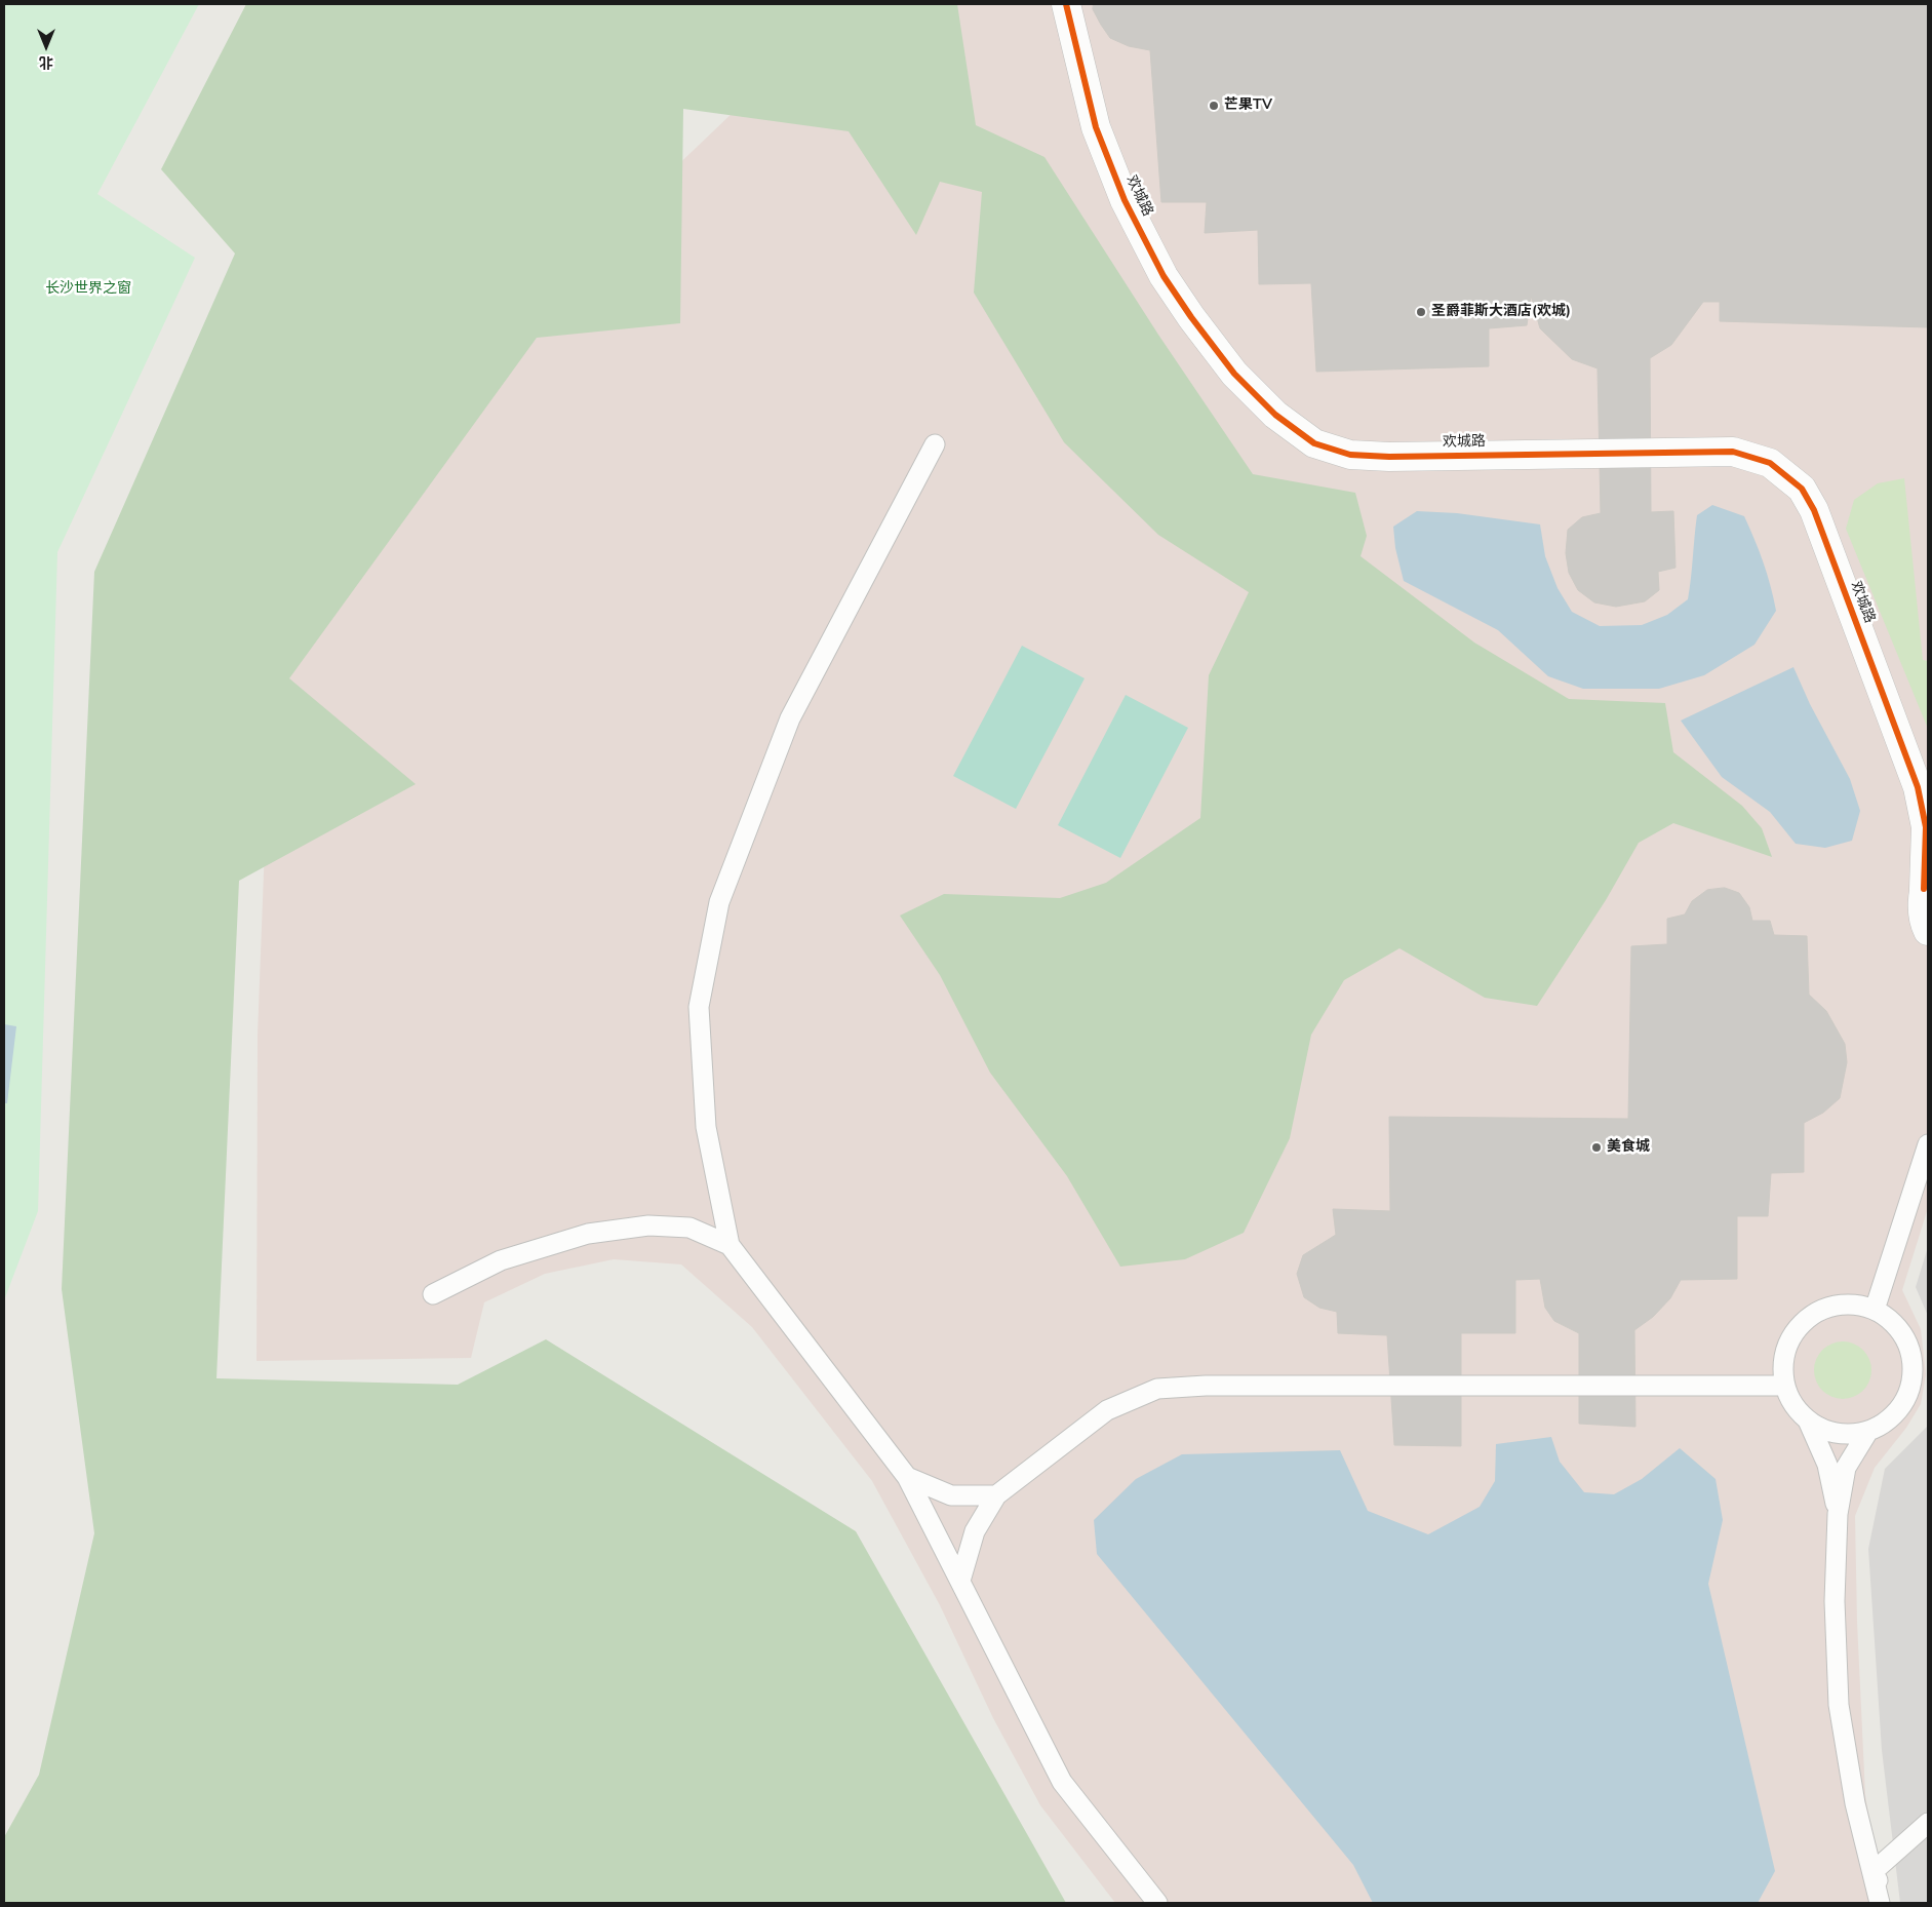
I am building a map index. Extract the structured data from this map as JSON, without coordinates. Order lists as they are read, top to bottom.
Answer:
{
  "streets": {
    "street": ["欢城路"]
  },
  "parks": ["长沙世界之窗"],
  "places": ["芒果TV", "圣爵菲斯大酒店(欢城)", "美食城"],
  "north": "bottom"
}
